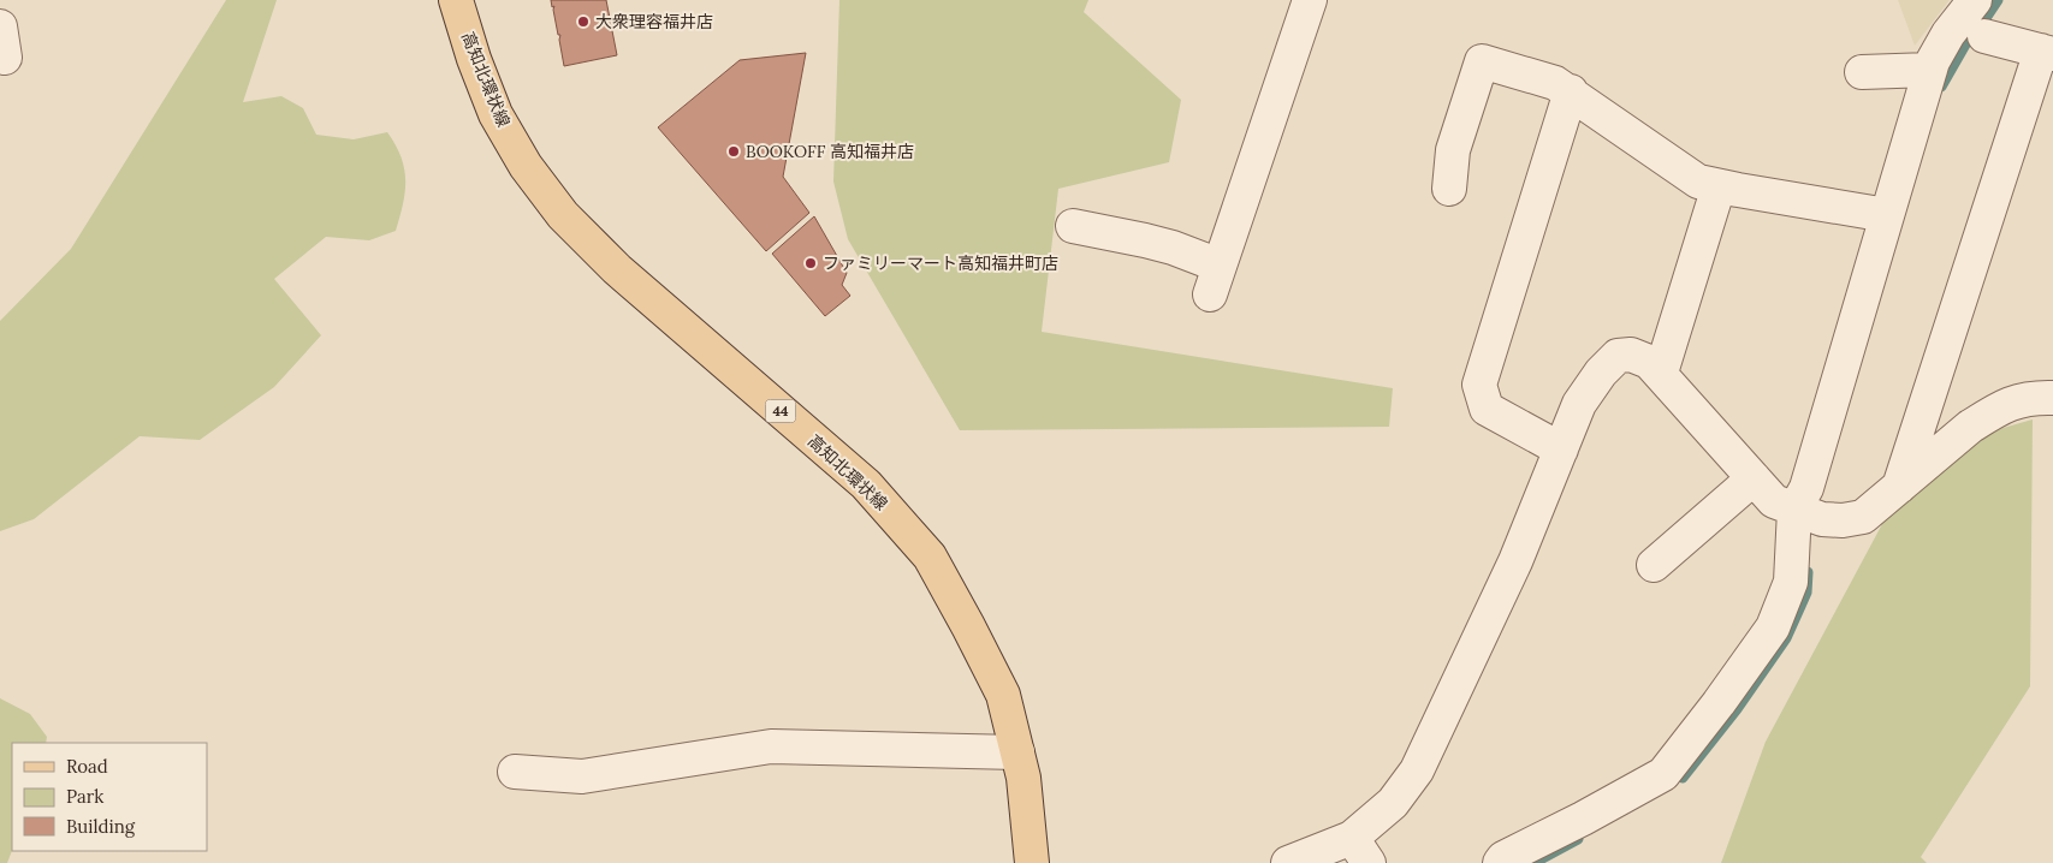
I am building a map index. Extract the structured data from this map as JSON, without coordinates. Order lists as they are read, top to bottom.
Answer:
{
  "streets": {
    "main road": ["高知北環状線", "44"]
  },
  "places": ["大衆理容福井店", "BOOKOFF 高知福井店", "ファミリーマート高知福井町店"],
  "legend": ["Road", "Park", "Building"]
}
